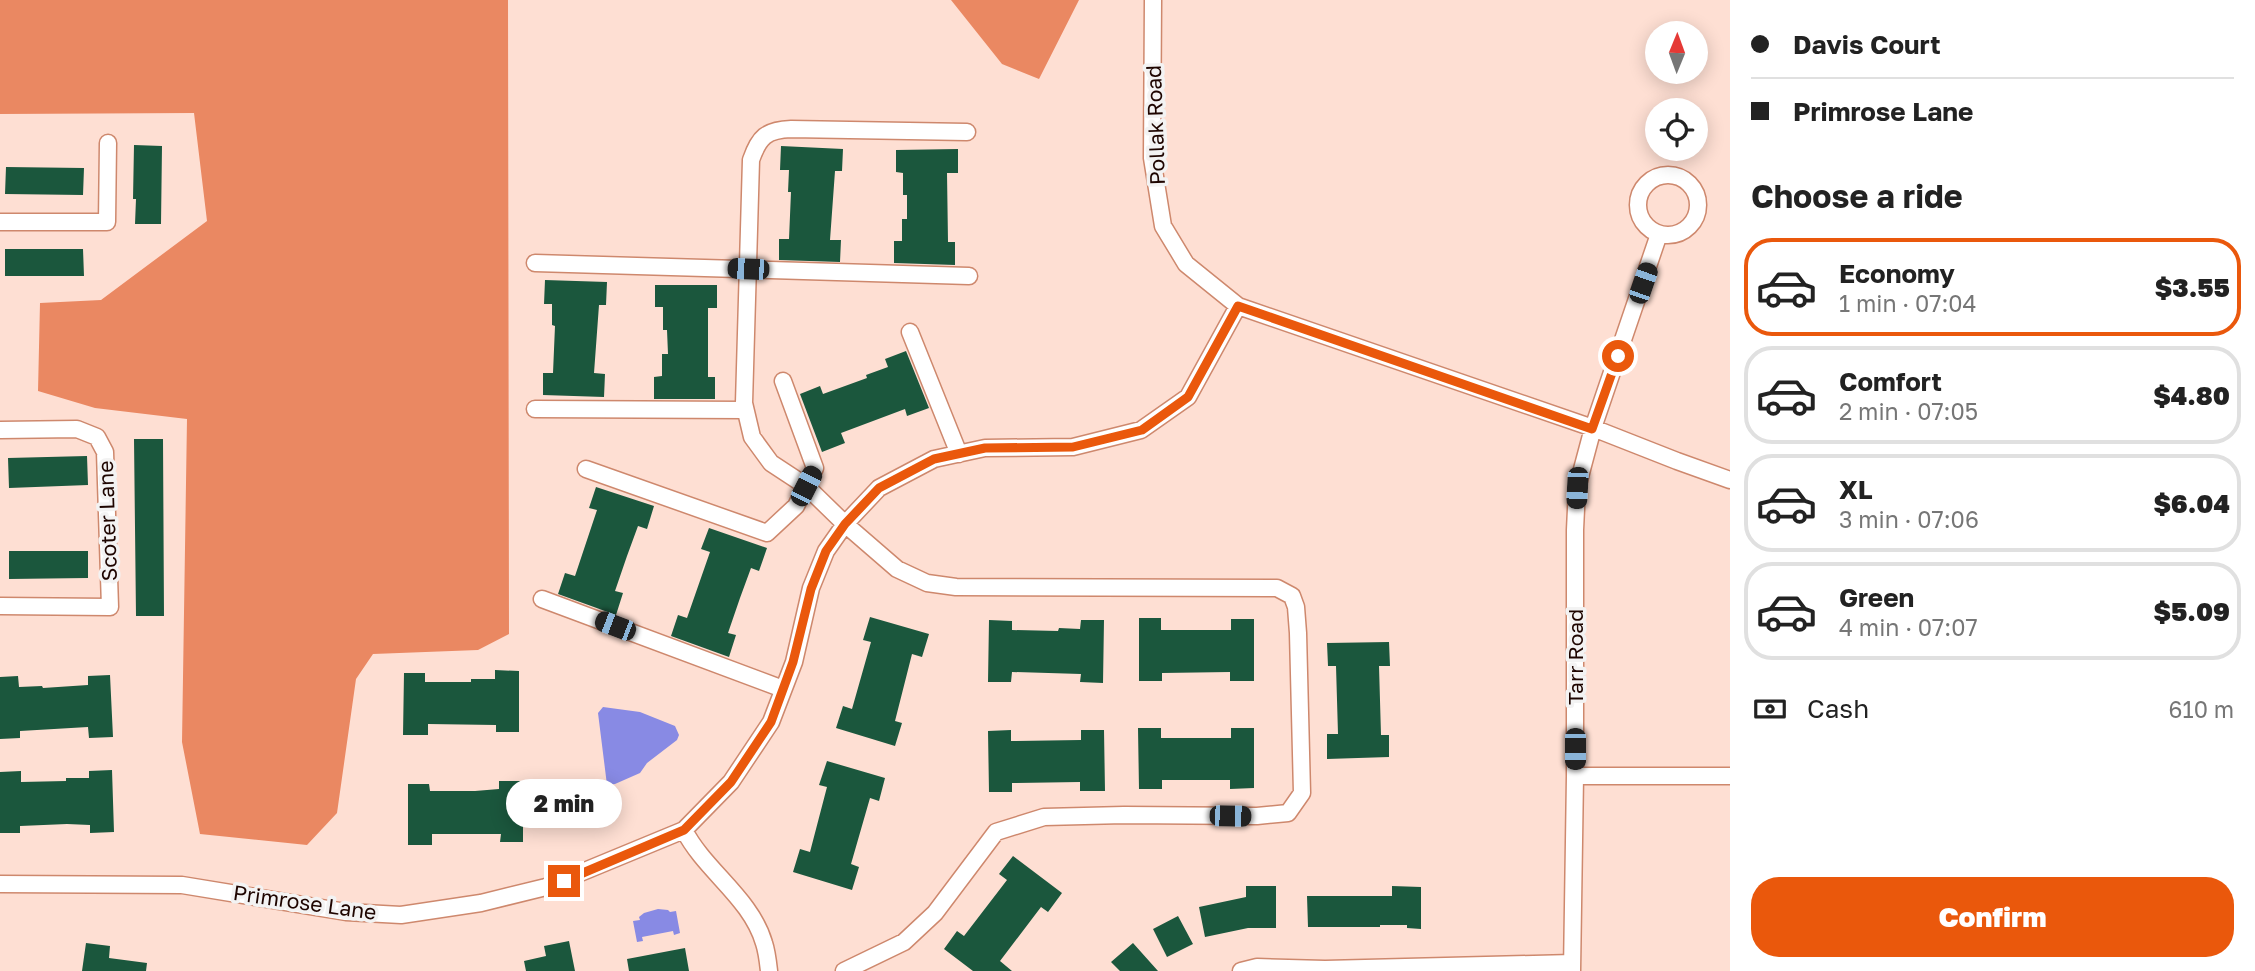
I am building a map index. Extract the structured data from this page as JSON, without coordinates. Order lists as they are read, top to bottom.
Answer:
{
  "streets": {
    "street": [
      "Pollak Road",
      "Scoter Lane",
      "Tarr Road",
      "Primrose Lane"
    ]
  },
  "crossings": [
    ["Pollak Road", "Tarr Road"],
    ["Pollak Road", "Primrose Lane"]
  ],
  "north": "top",
  "page": {
    "banner": ["Davis Court", "Primrose Lane"],
    "heading": "Choose a ride",
    "list": [
      {
        "name": "Economy",
        "note": "1 min · 07:04",
        "value": "$3.55"
      },
      {
        "name": "Comfort",
        "note": "2 min · 07:05",
        "value": "$4.80"
      },
      {
        "name": "XL",
        "note": "3 min · 07:06",
        "value": "$6.04"
      },
      {
        "name": "Green",
        "note": "4 min · 07:07",
        "value": "$5.09"
      }
    ],
    "pay": ["Cash", "610 m"],
    "bubble": "2 min",
    "buttons": "Confirm"
  }
}
